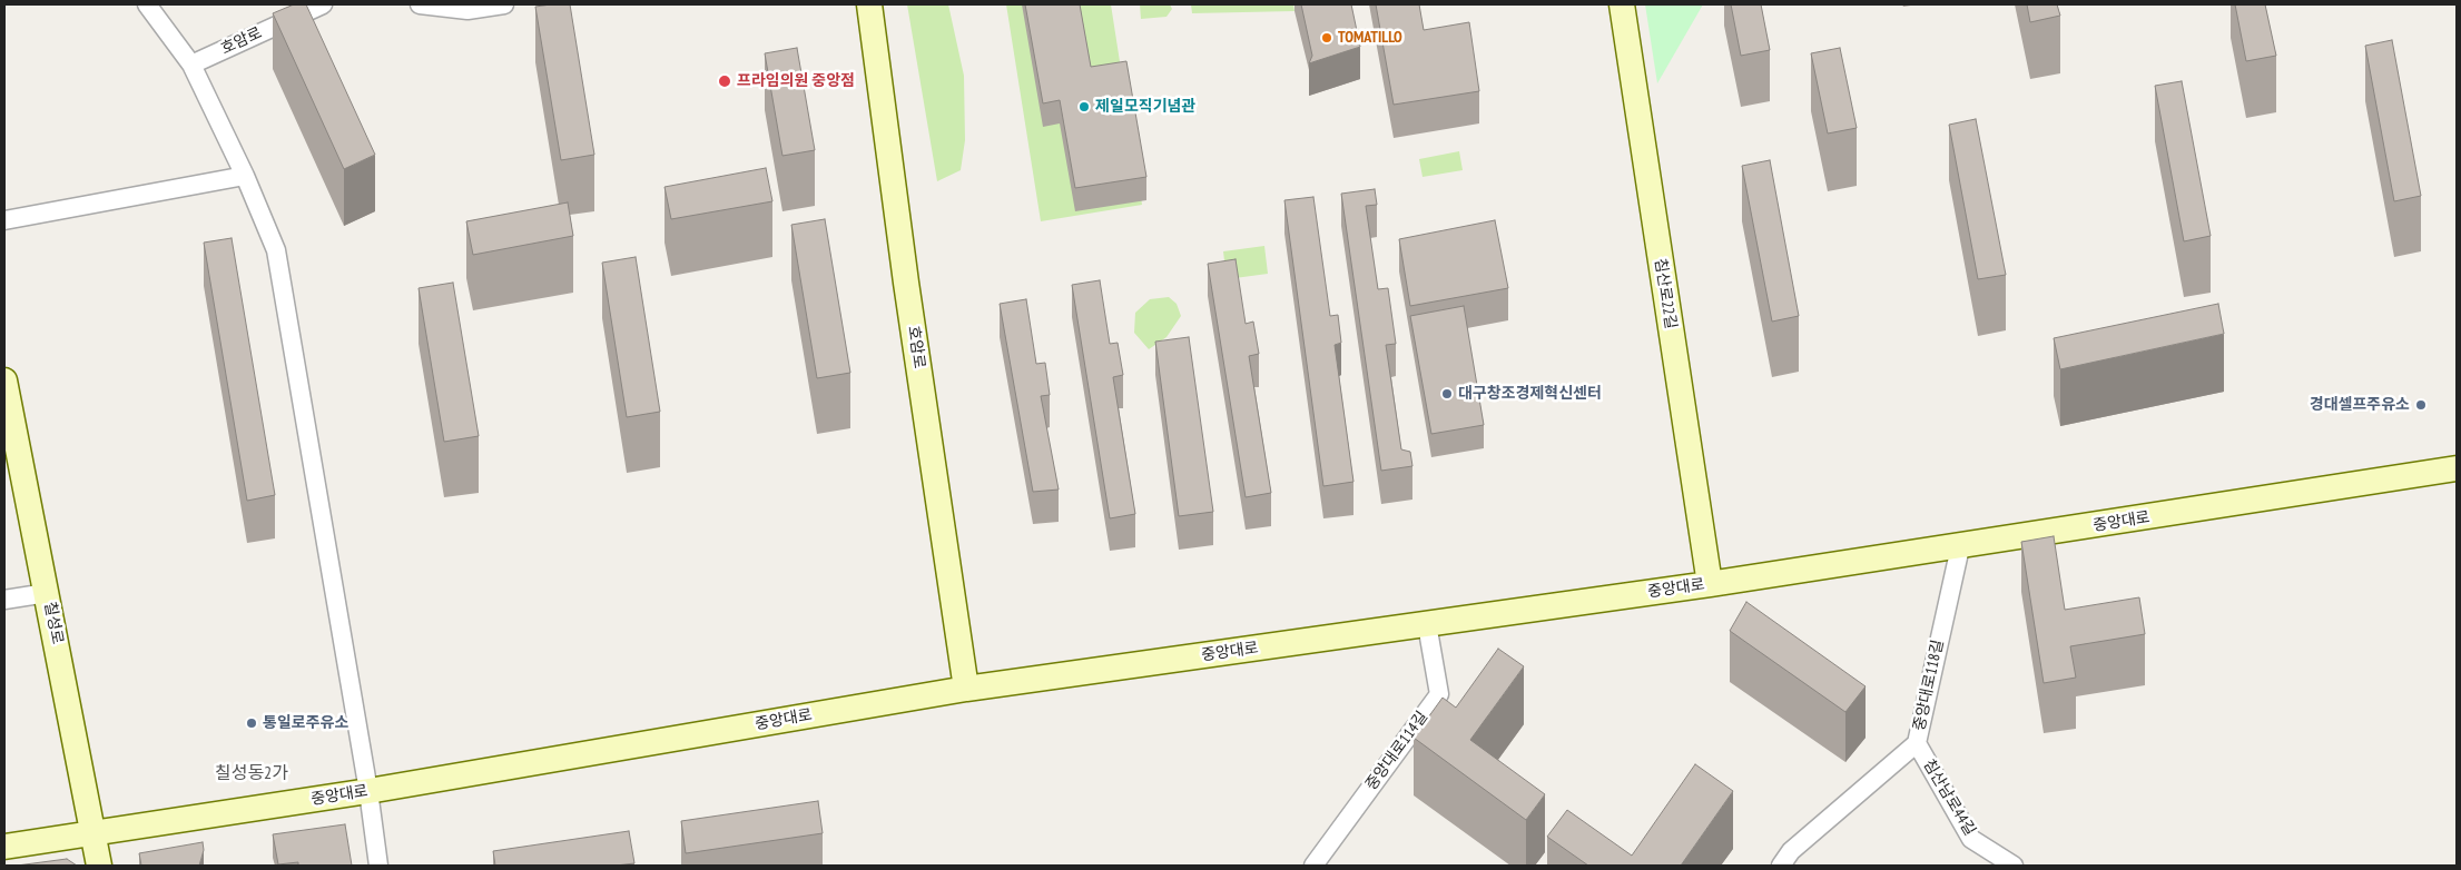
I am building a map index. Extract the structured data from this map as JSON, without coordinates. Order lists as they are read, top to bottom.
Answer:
{
  "streets": {
    "main road": [
      "호암로",
      "침산로22길",
      "중앙대로",
      "칠성로"
    ],
    "street": ["중앙대로118길", "중앙대로114길", "침산남로44길"]
  },
  "crossings": [
    ["호암로", "중앙대로"],
    ["침산로22길", "중앙대로"],
    ["중앙대로", "칠성로"],
    ["중앙대로", "중앙대로118길"],
    ["중앙대로", "중앙대로114길"],
    ["중앙대로118길", "침산남로44길"]
  ],
  "districts": ["칠성동2가"],
  "places": [
    "TOMATILLO",
    "프라임의원 중앙점",
    "제일모직기념관",
    "대구창조경제혁신센터",
    "경대셀프주유소",
    "통일로주유소"
  ]
}
